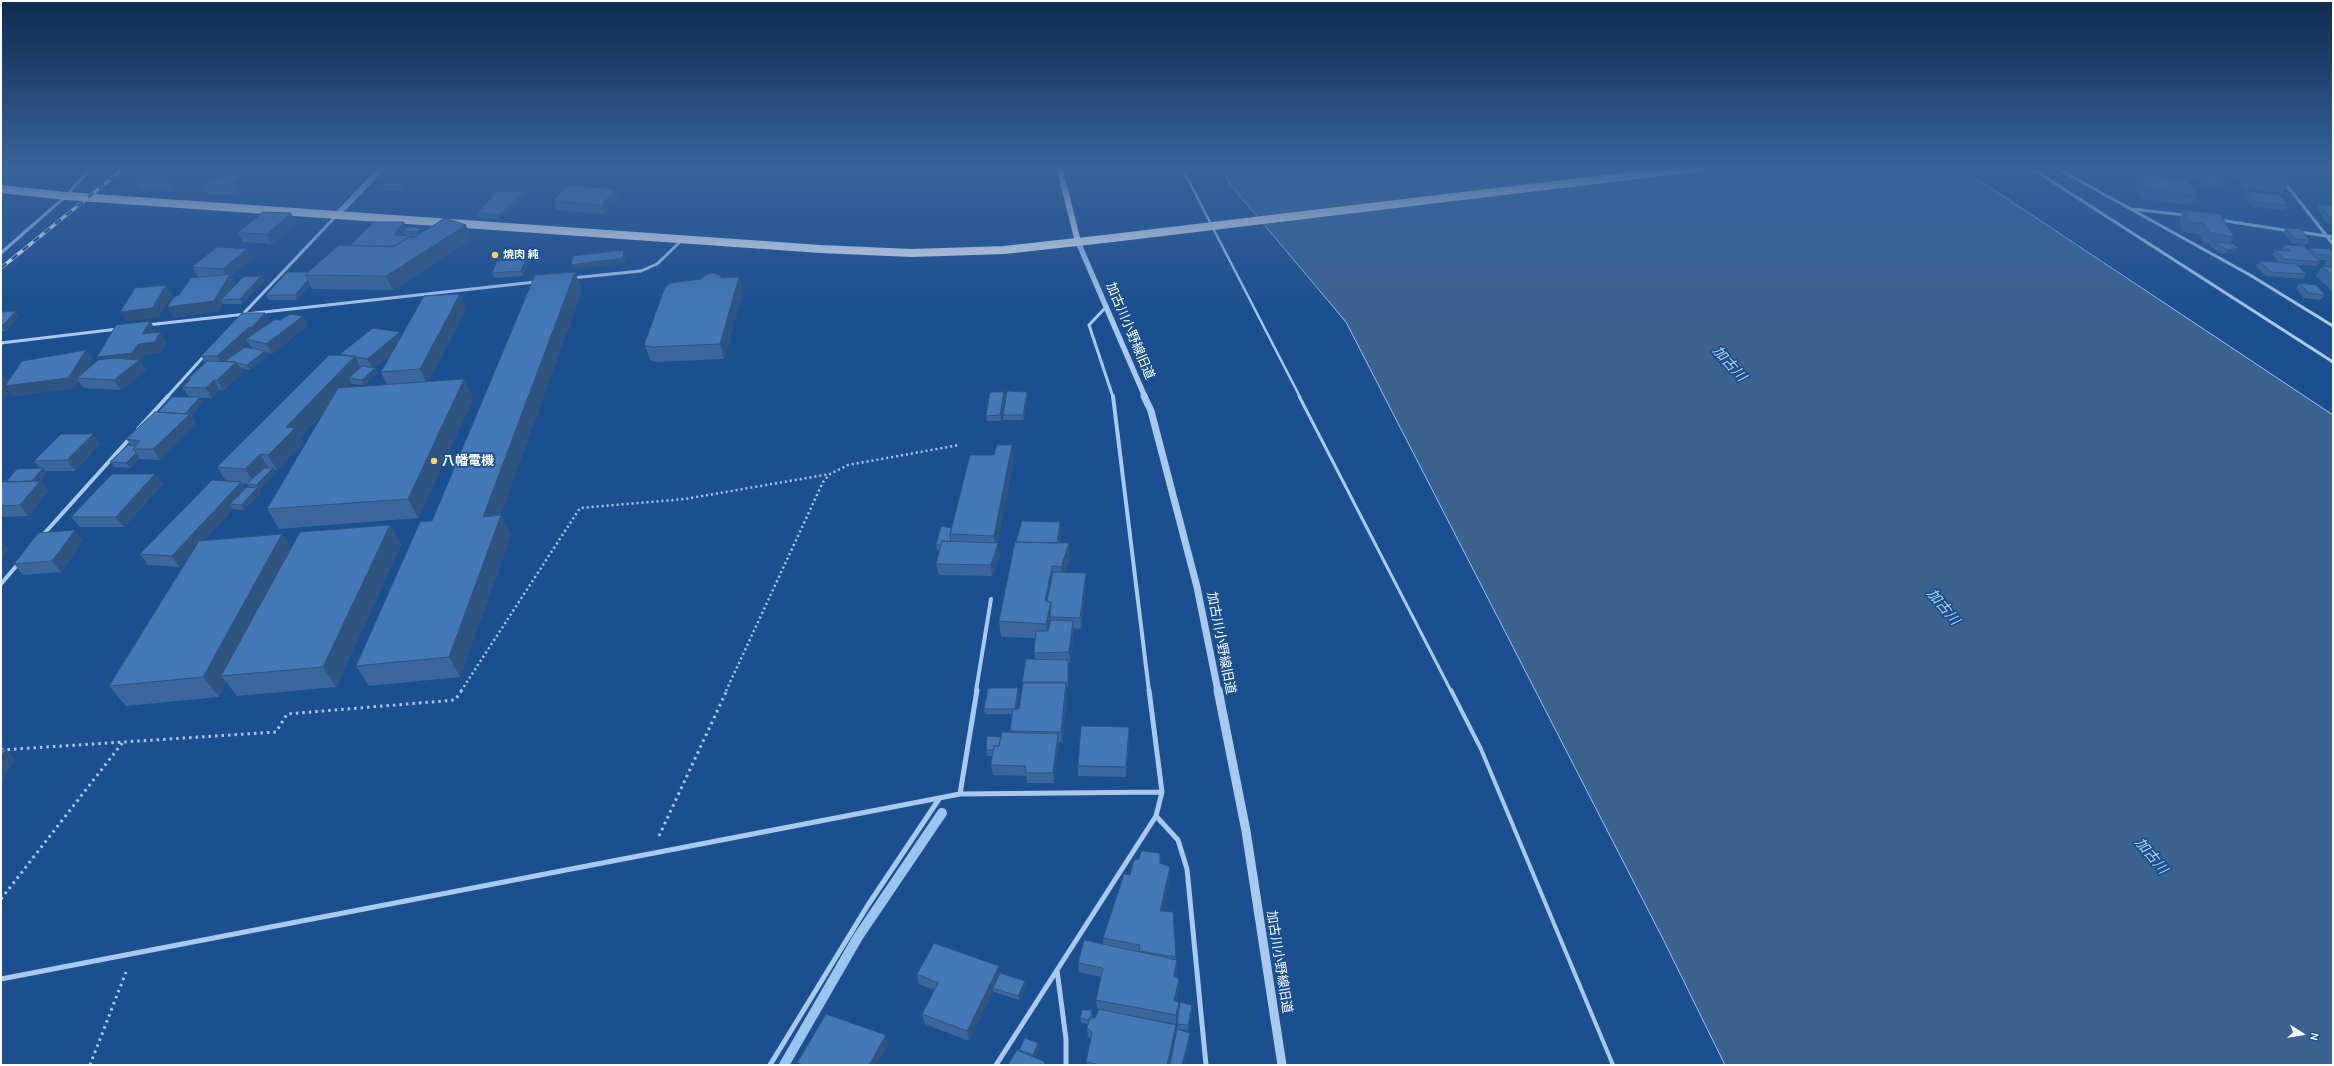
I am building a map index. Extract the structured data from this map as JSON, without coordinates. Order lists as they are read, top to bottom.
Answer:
{
  "streets": {
    "street": ["加古川小野線旧道"]
  },
  "water": ["加古川"],
  "places": ["焼肉 純", "八幡電機"],
  "north": "right"
}
